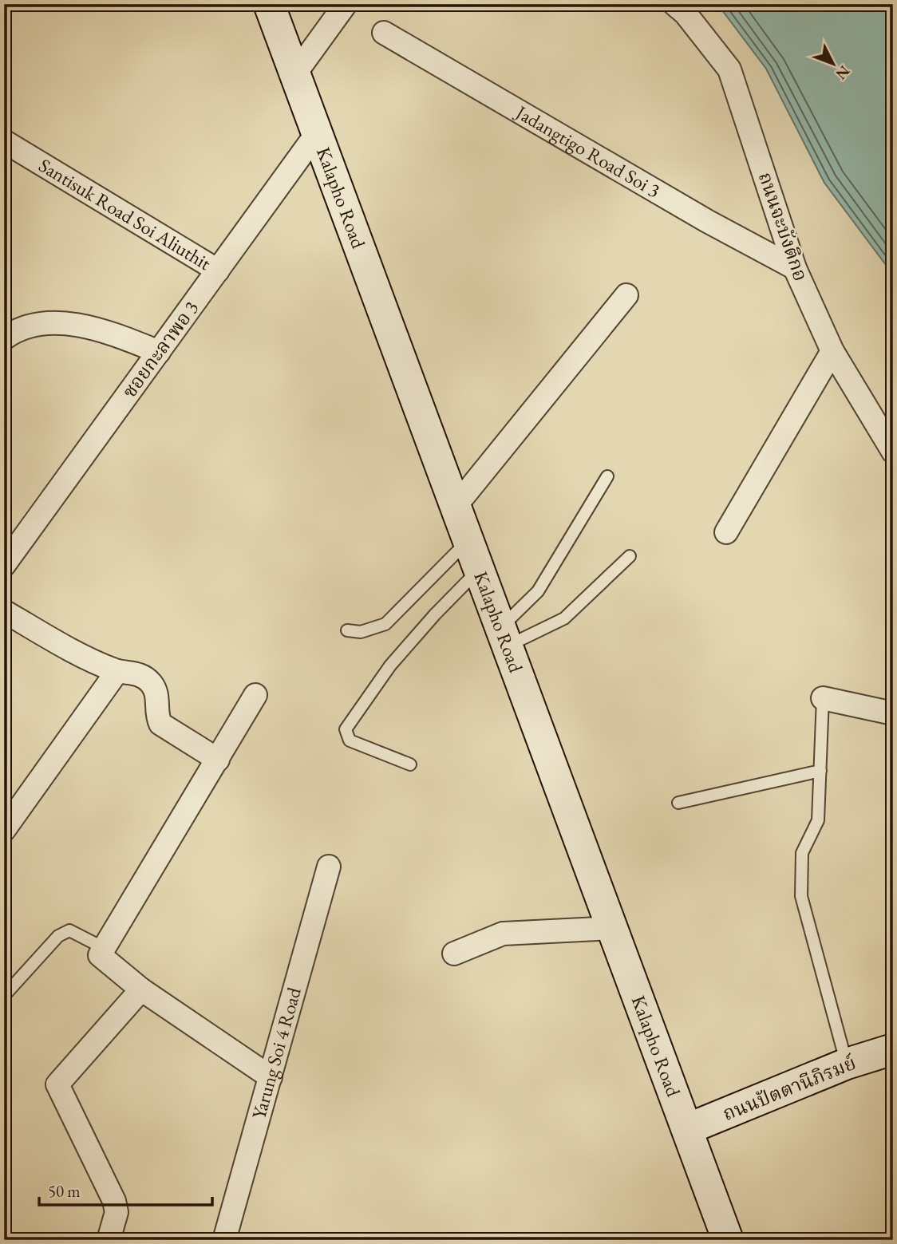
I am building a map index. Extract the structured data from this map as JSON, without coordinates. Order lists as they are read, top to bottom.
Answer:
{
  "streets": {
    "street": [
      "Jadangtigo Road Soi 3",
      "Kalapho Road",
      "Santisuk Road Soi Aliuthit",
      "ถนนจะบังติกอ",
      "ซอยกะลาพอ 3",
      "Yarung Soi 4 Road",
      "ถนนปัตตานีภิรมย์"
    ]
  },
  "crossings": [
    ["Jadangtigo Road Soi 3", "ถนนจะบังติกอ"],
    ["Kalapho Road", "ซอยกะลาพอ 3"],
    ["Kalapho Road", "ถนนปัตตานีภิรมย์"],
    ["Santisuk Road Soi Aliuthit", "ซอยกะลาพอ 3"]
  ],
  "scale_bar": "50 m",
  "north": "bottom right"
}
